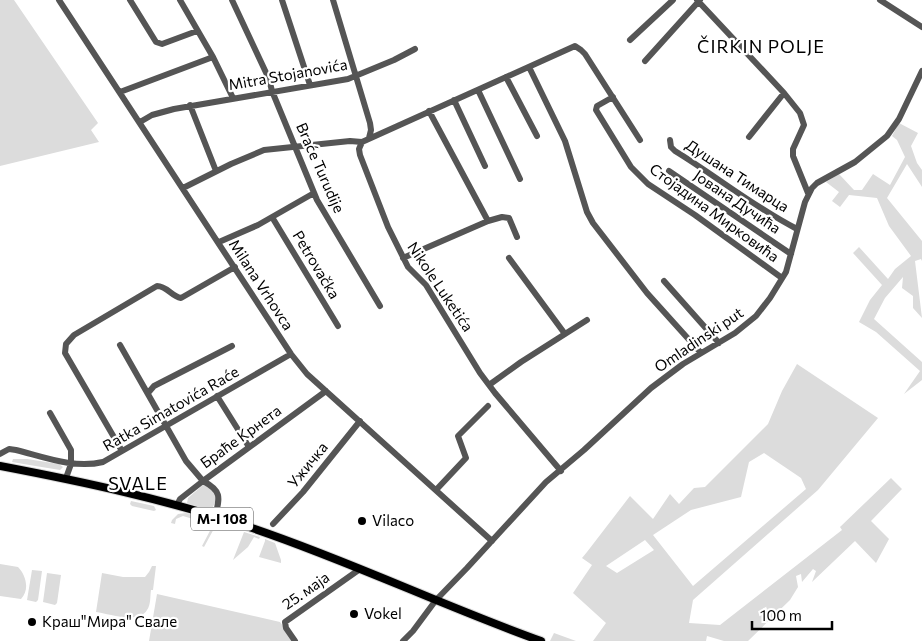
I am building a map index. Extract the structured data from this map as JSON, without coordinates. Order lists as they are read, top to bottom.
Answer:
{
  "streets": {
    "main road": ["M-I 108"],
    "street": [
      "Mitra Stojanovića",
      "Braće Turudije",
      "Душана Тимарца",
      "Јована Дучића",
      "Стојадина Мирковића",
      "Petrovačka",
      "Milana Vrhovca",
      "Nikole Luketića",
      "Omladinski put",
      "Ratka Simatovića Raće",
      "Браће Крнета",
      "Ужичка",
      "25. маја"
    ]
  },
  "crossings": [
    ["Mitra Stojanovića", "Braće Turudije"],
    ["Mitra Stojanovića", "Milana Vrhovca"],
    ["Душана Тимарца", "Omladinski put"],
    ["Јована Дучића", "Omladinski put"],
    ["Стојадина Мирковића", "Omladinski put"],
    ["Milana Vrhovca", "Omladinski put"],
    ["Milana Vrhovca", "Ratka Simatovića Raće"],
    ["Milana Vrhovca", "Браће Крнета"],
    ["Milana Vrhovca", "Ужичка"],
    ["Nikole Luketića", "Omladinski put"],
    ["Omladinski put", "M-I 108"],
    ["Ratka Simatovića Raće", "Браће Крнета"],
    ["M-I 108", "25. маја"]
  ],
  "districts": ["ČIRKIN POLJE", "SVALE"],
  "places": ["Vilaco", "Vokel", "Краш\"Мира\" Свале"],
  "scale_bar": "100 m"
}
